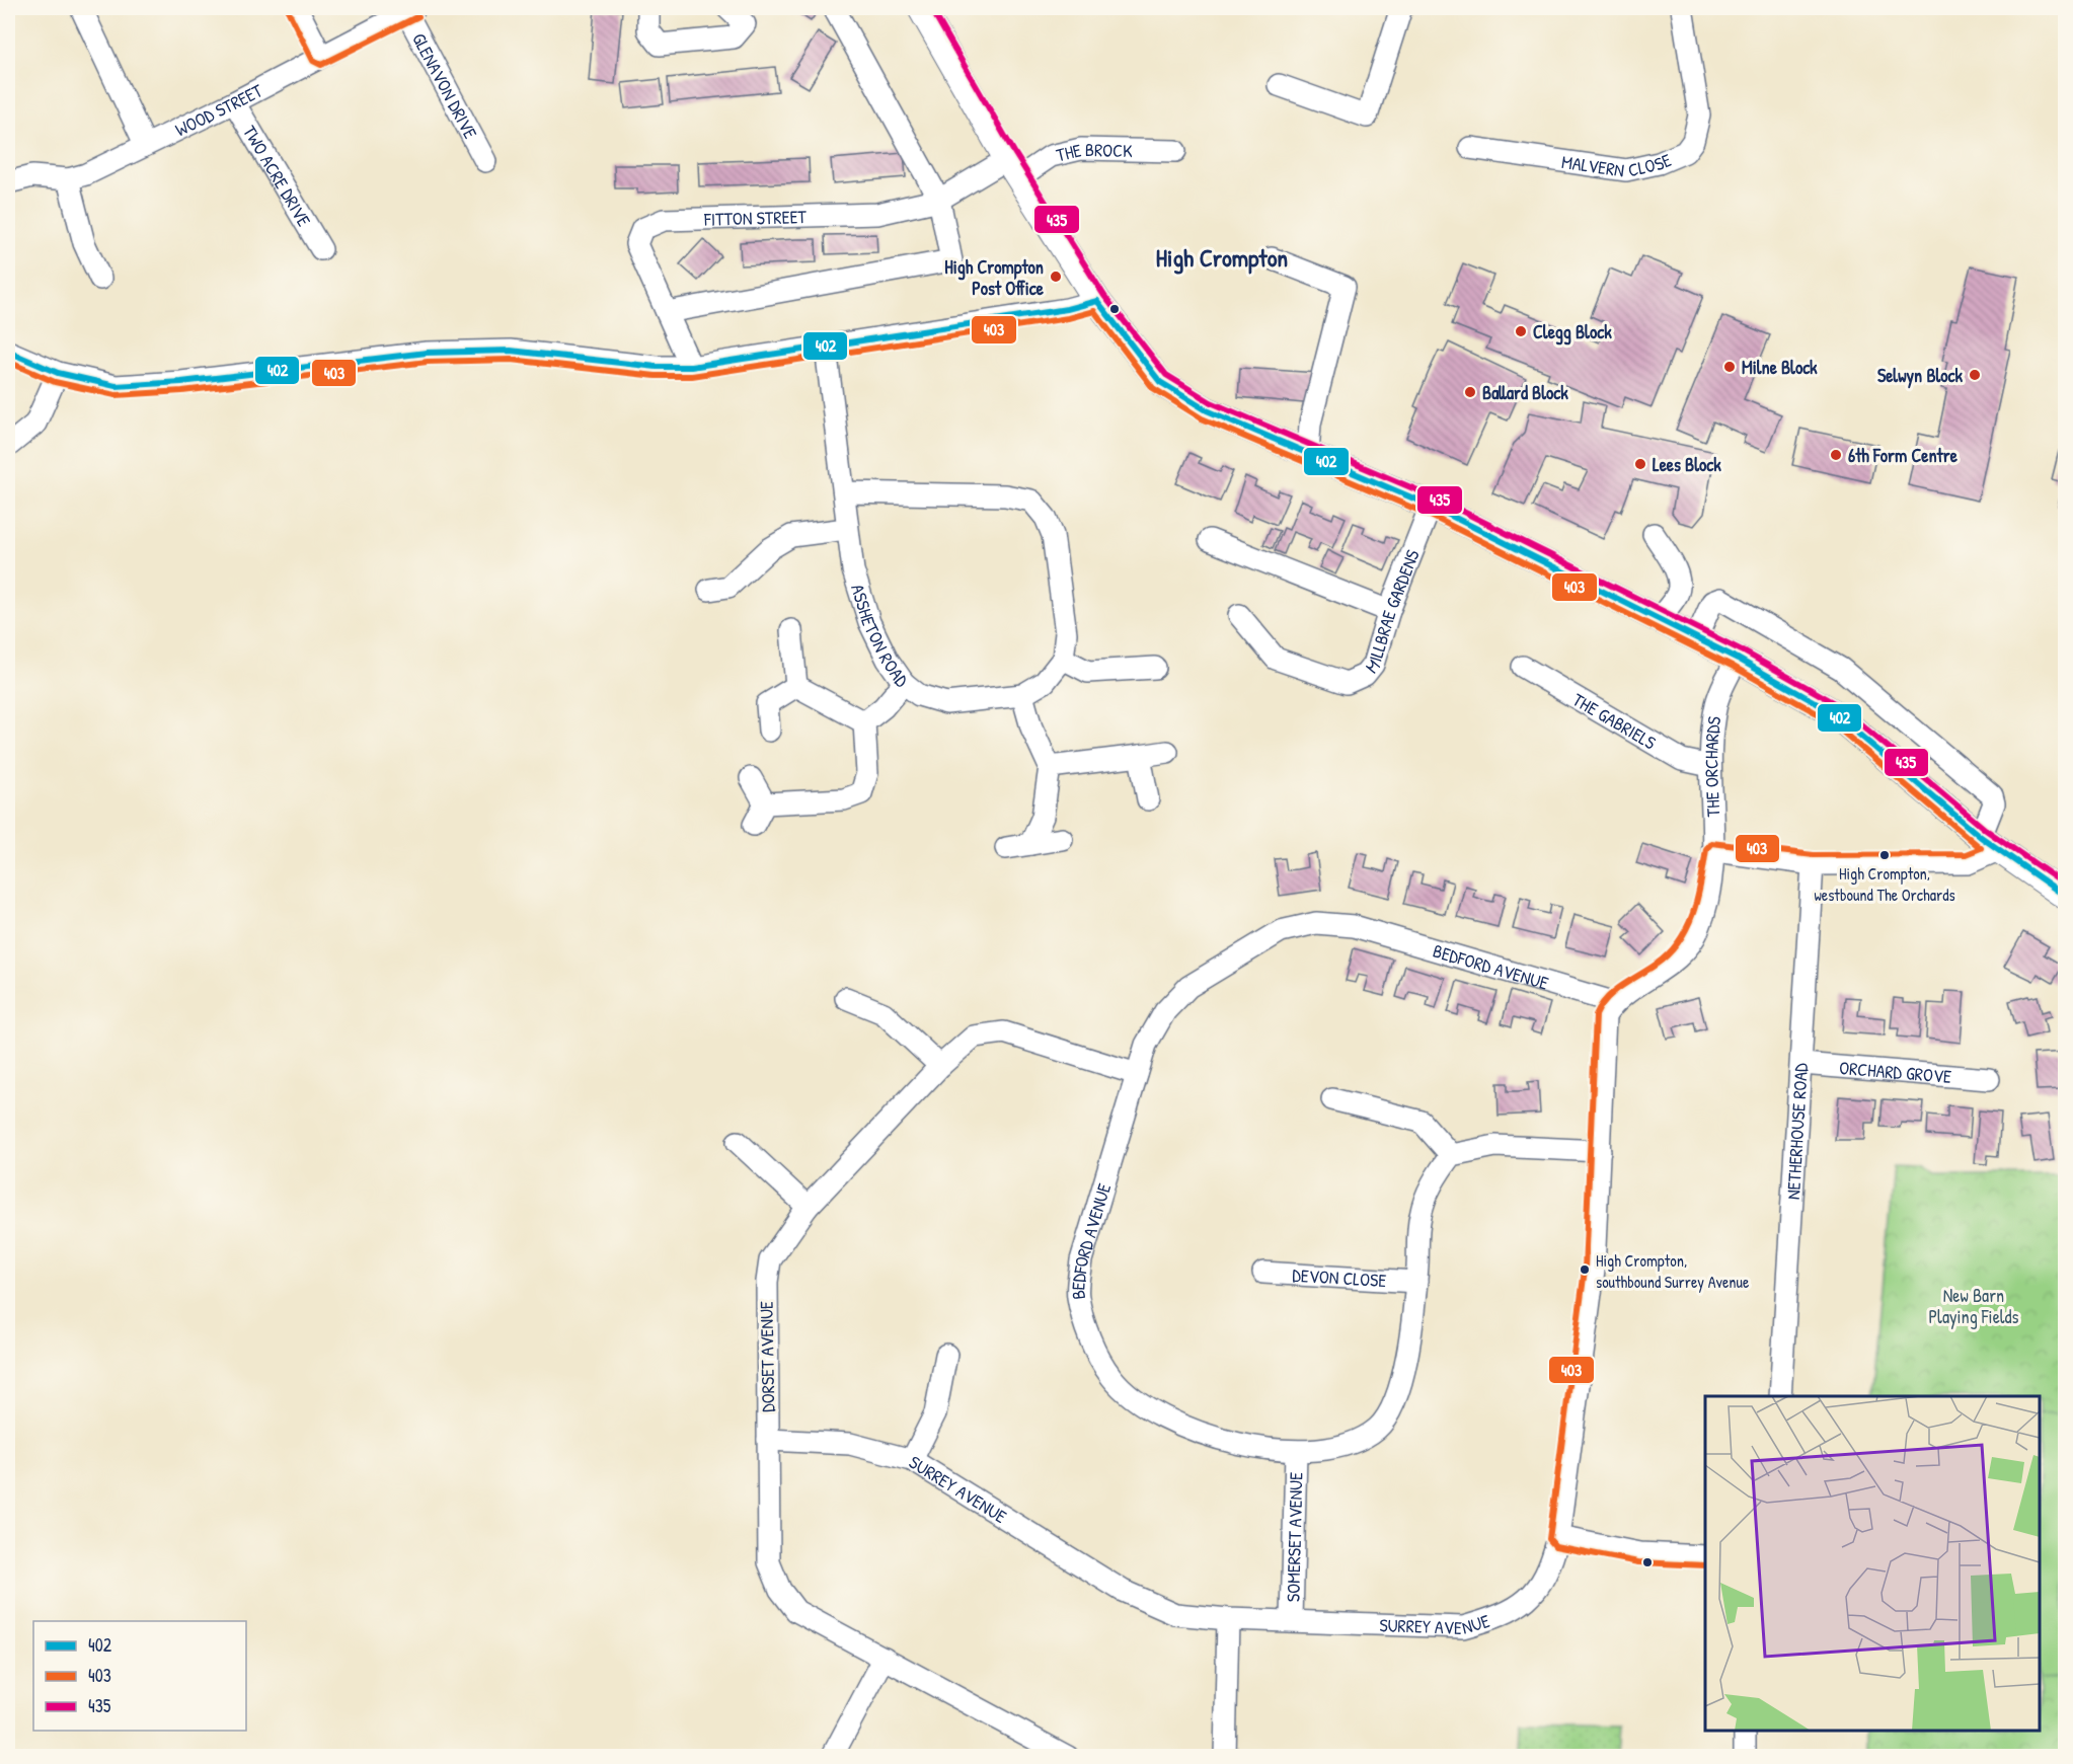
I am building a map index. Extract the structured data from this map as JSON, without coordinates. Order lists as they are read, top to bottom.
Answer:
{
  "streets": {
    "street": [
      "GLENAVON DRIVE",
      "WOOD STREET",
      "THE BROCK",
      "MALVERN CLOSE",
      "TWO ACRE DRIVE",
      "FITTON STREET",
      "MILLBRAE GARDENS",
      "ASSHETON ROAD",
      "THE GABRIELS",
      "THE ORCHARDS",
      "BEDFORD AVENUE",
      "ORCHARD GROVE",
      "NETHERHOUSE ROAD",
      "DEVON CLOSE",
      "DORSET AVENUE",
      "SURREY AVENUE",
      "SOMERSET AVENUE"
    ]
  },
  "crossings": [
    ["GLENAVON DRIVE", "WOOD STREET"],
    ["WOOD STREET", "TWO ACRE DRIVE"],
    ["THE BROCK", "FITTON STREET"],
    ["THE GABRIELS", "THE ORCHARDS"],
    ["THE ORCHARDS", "BEDFORD AVENUE"],
    ["THE ORCHARDS", "SURREY AVENUE"],
    ["BEDFORD AVENUE", "DEVON CLOSE"],
    ["BEDFORD AVENUE", "DORSET AVENUE"],
    ["BEDFORD AVENUE", "SURREY AVENUE"],
    ["BEDFORD AVENUE", "SOMERSET AVENUE"],
    ["ORCHARD GROVE", "NETHERHOUSE ROAD"],
    ["DORSET AVENUE", "SURREY AVENUE"],
    ["SURREY AVENUE", "SOMERSET AVENUE"]
  ],
  "districts": ["High Crompton"],
  "parks": ["New Barn Playing Fields"],
  "places": [
    "High Crompton Post Office",
    "Clegg Block",
    "Milne Block",
    "Selwyn Block",
    "Ballard Block",
    "6th Form Centre",
    "Lees Block",
    "High Crompton, westbound The Orchards",
    "High Crompton, southbound Surrey Avenue"
  ],
  "lines": ["transit line 435", "transit line 403", "transit line 402"],
  "legend": ["402", "403", "435"]
}
